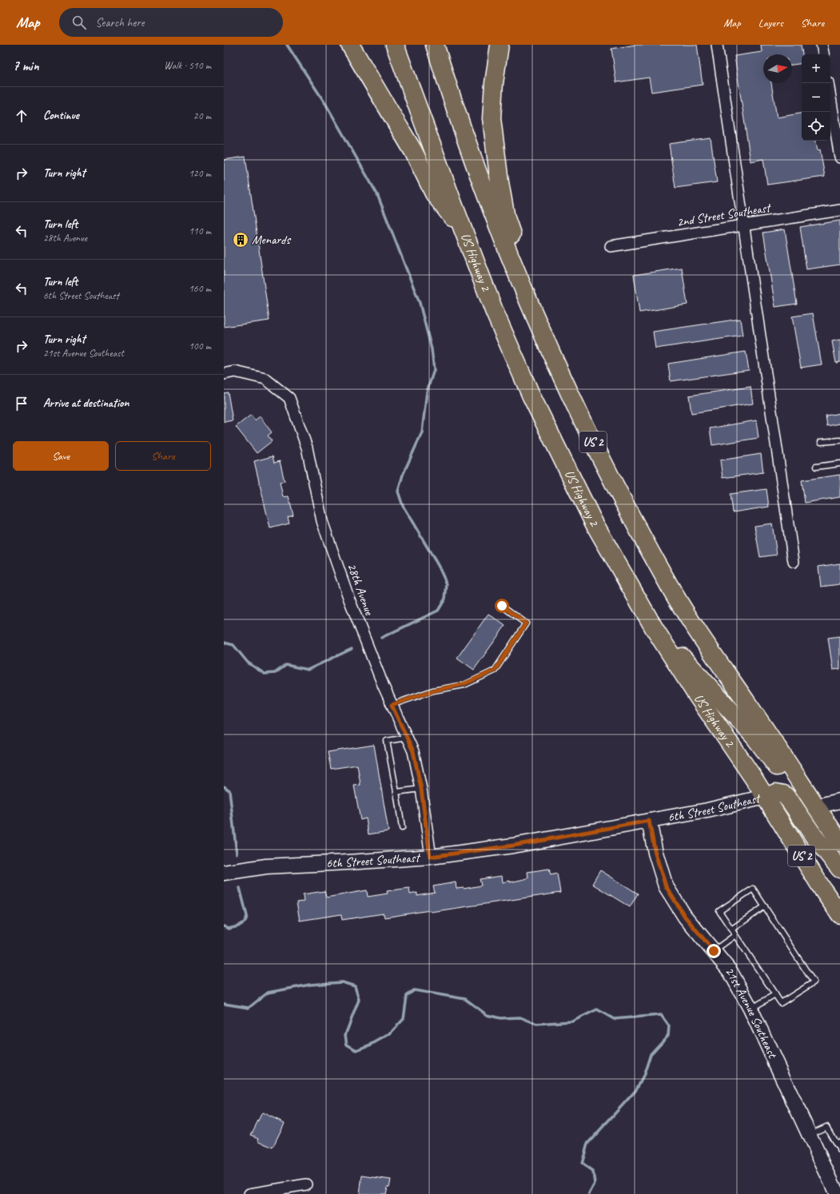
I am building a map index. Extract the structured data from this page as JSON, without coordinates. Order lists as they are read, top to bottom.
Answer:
{
  "streets": {
    "highway": ["US Highway 2", "US 2"],
    "street": [
      "2nd Street Southeast",
      "28th Avenue",
      "6th Street Southeast",
      "21st Avenue Southeast"
    ]
  },
  "crossings": [
    ["US Highway 2", "6th Street Southeast"],
    ["28th Avenue", "6th Street Southeast"],
    ["6th Street Southeast", "21st Avenue Southeast"]
  ],
  "places": {
    "building": ["Menards"]
  },
  "north": "right",
  "page": {
    "header": "Map",
    "search": "Search here",
    "nav": ["Map", "Layers", "Share"],
    "heading": ["7 min", "Walk · 510 m"],
    "map_buttons": ["+", "−"],
    "list": [
      ["Continue", "20 m"],
      ["Turn right", "120 m"],
      ["Turn left", "28th Avenue", "110 m"],
      ["Turn left", "6th Street Southeast", "160 m"],
      ["Turn right", "21st Avenue Southeast", "100 m"],
      "Arrive at destination"
    ],
    "buttons": ["Save", "Share"]
  }
}
